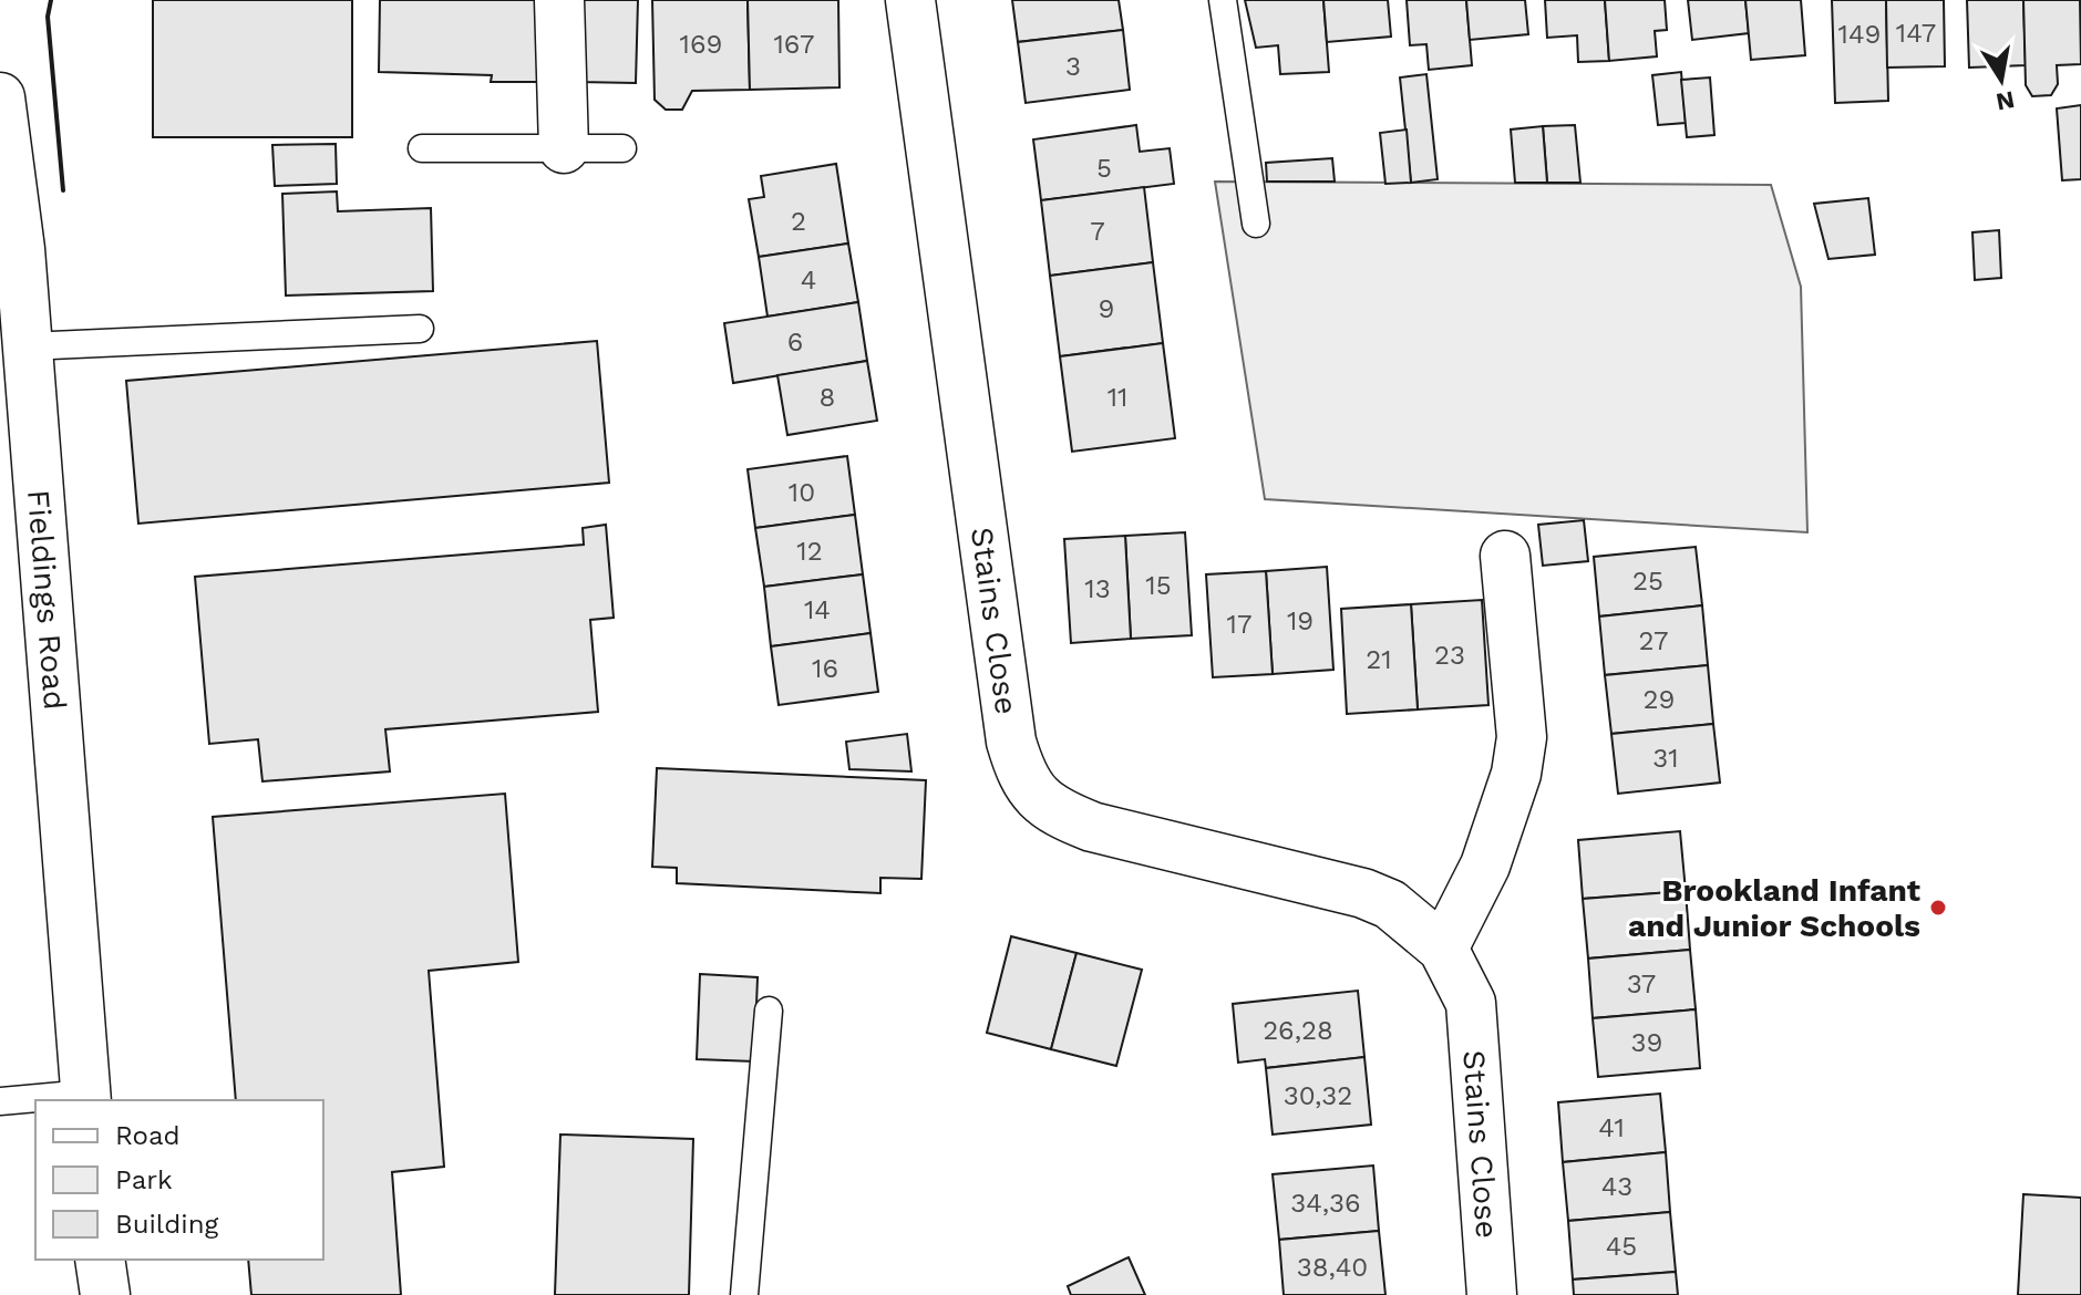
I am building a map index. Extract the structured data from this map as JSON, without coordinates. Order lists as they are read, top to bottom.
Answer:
{
  "streets": {
    "street": ["Fieldings Road", "Stains Close"]
  },
  "places": ["Brookland Infant and Junior Schools"],
  "house_numbers": [
    "147",
    "149",
    "169",
    "167",
    "3",
    "5",
    "2",
    "7",
    "4",
    "9",
    "6",
    "8",
    "11",
    "10",
    "12",
    "25",
    "15",
    "13",
    "14",
    "19",
    "17",
    "27",
    "23",
    "21",
    "16",
    "29",
    "31",
    "37",
    "26,28",
    "39",
    "30,32",
    "41",
    "43",
    "34,36",
    "45",
    "38,40"
  ],
  "legend": ["Road", "Park", "Building"],
  "north": "bottom"
}
